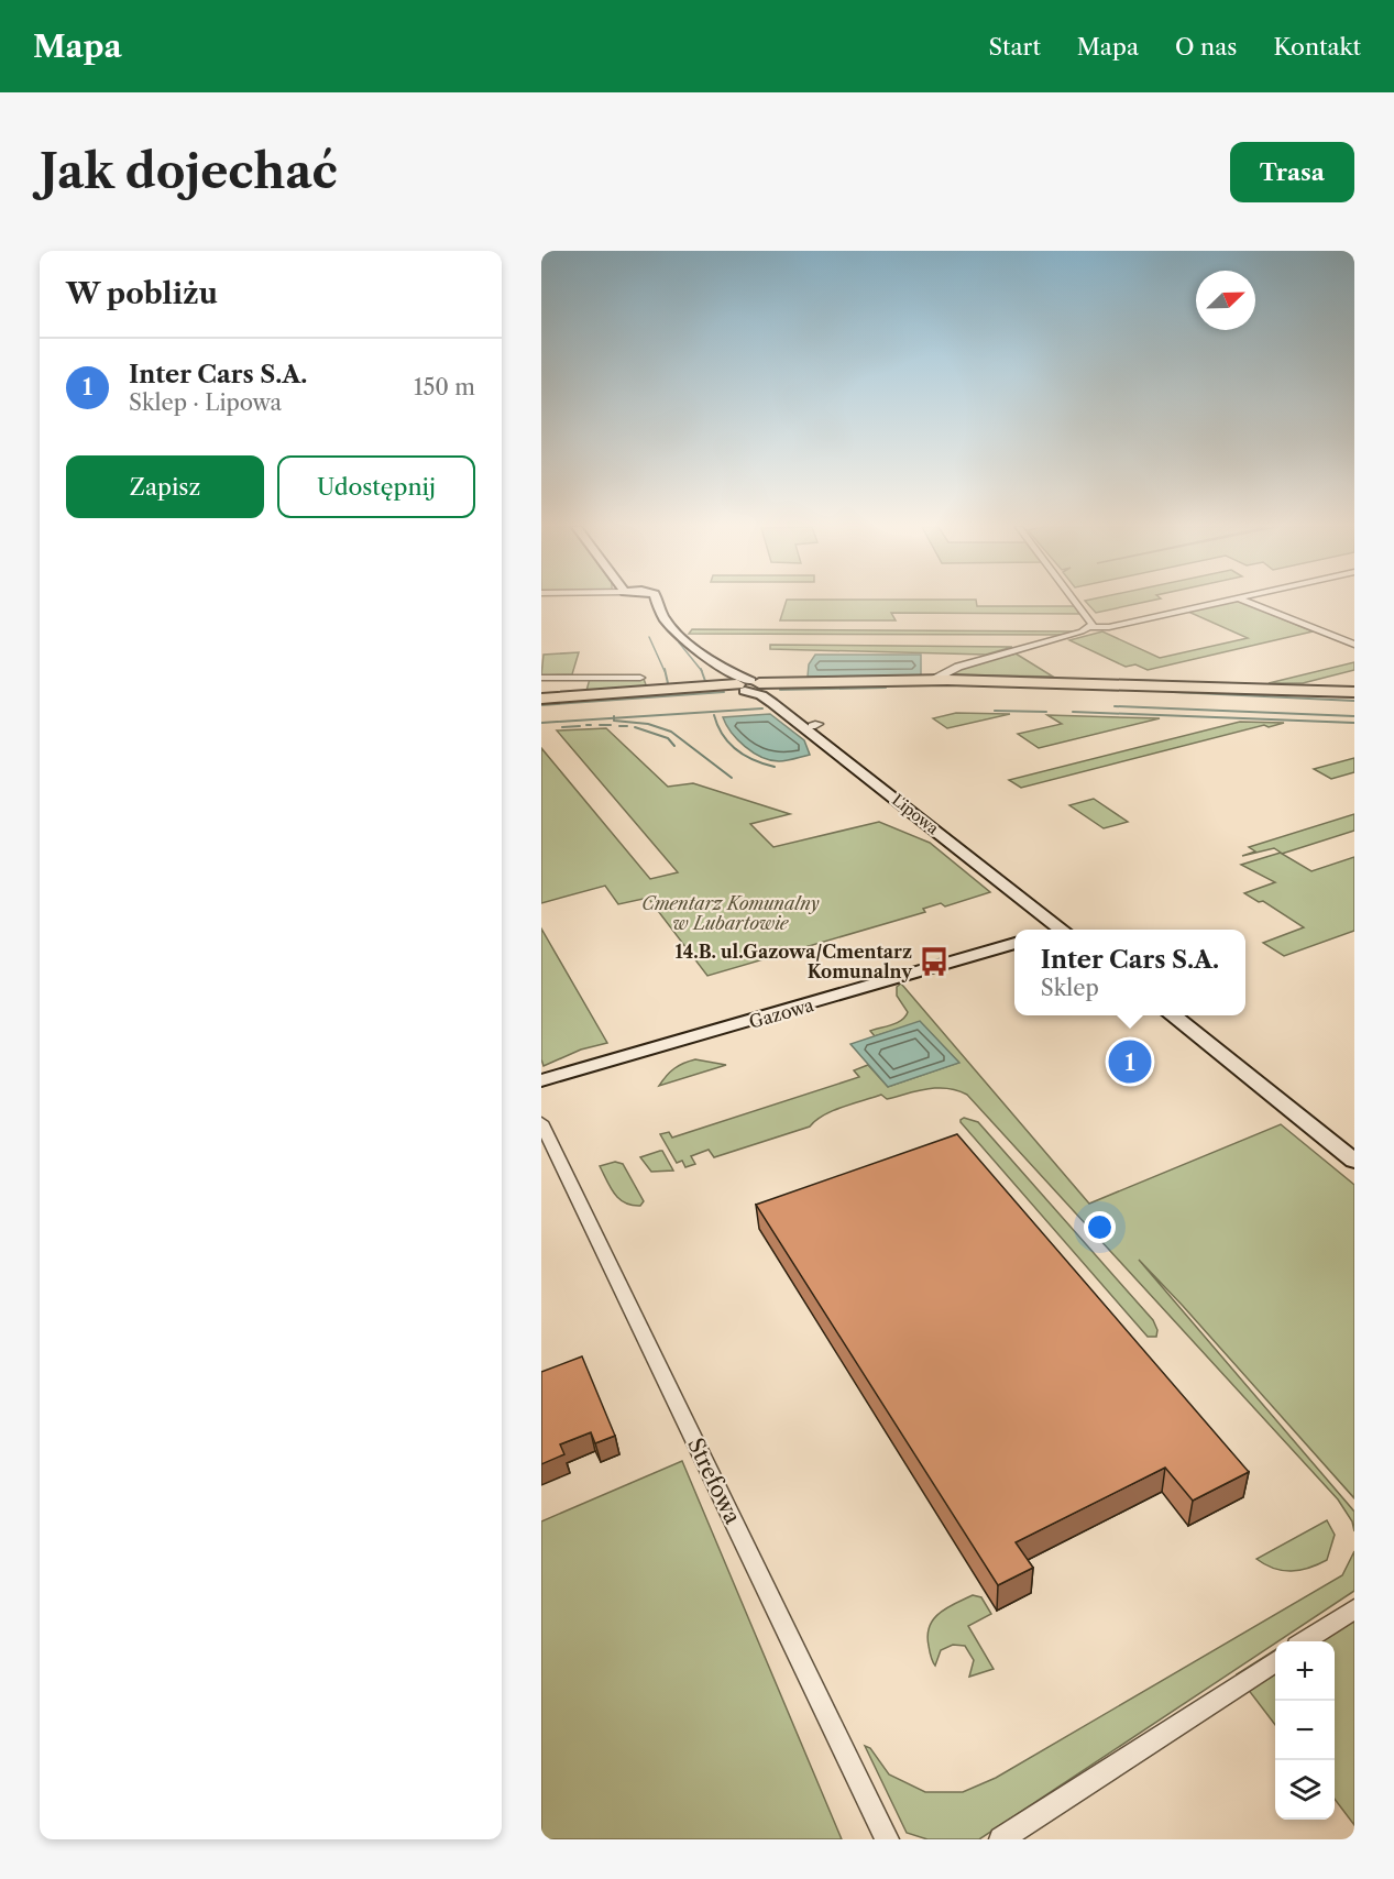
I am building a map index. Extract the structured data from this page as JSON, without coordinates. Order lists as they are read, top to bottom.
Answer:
{
  "streets": {
    "street": ["Lipowa", "Gazowa", "Strefowa"]
  },
  "parks": ["Cmentarz Komunalny w Lubartowie"],
  "places": {
    "bus stop": ["14.B. ul.Gazowa/Cmentarz Komunalny"]
  },
  "north": "top right",
  "page": {
    "header": "Mapa",
    "nav": [
      "Start",
      "Mapa",
      "O nas",
      "Kontakt"
    ],
    "buttons": [
      "Trasa",
      ["Zapisz", "Udostępnij"]
    ],
    "title": "Jak dojechać",
    "heading": "W pobliżu",
    "list": [
      {
        "mark": "1",
        "name": "Inter Cars S.A.",
        "note": "Sklep · Lipowa",
        "value": "150 m"
      }
    ],
    "popup": ["Inter Cars S.A.", "Sklep"],
    "pins": "1",
    "map_buttons": ["+", "−"]
  }
}
